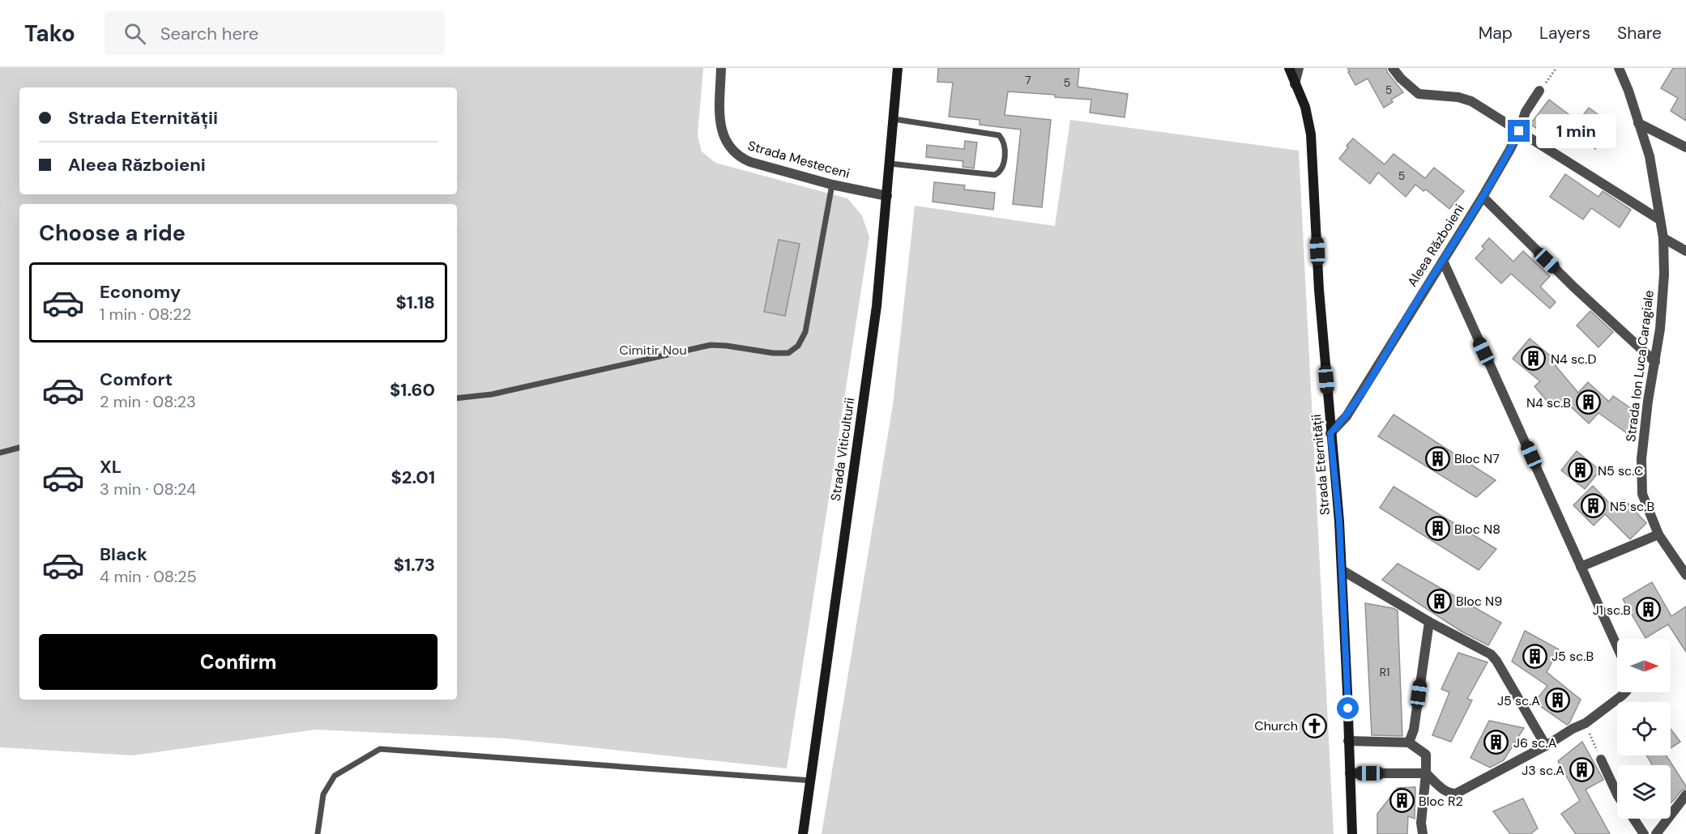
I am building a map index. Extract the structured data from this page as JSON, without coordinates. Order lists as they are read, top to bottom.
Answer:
{
  "streets": {
    "street": [
      "Strada Mesteceni",
      "Aleea Războieni",
      "Strada Ion Luca Caragiale",
      "Strada Viticulturii",
      "Strada Eternității"
    ]
  },
  "crossings": [
    ["Strada Mesteceni", "Strada Viticulturii"],
    ["Aleea Războieni", "Strada Eternității"]
  ],
  "parks": ["Cimitir Nou"],
  "places": {
    "building": [
      "N4 sc.D",
      "N4 sc.B",
      "Bloc N7",
      "N5 sc.C",
      "N5 sc.B",
      "Bloc N8",
      "Bloc N9",
      "J1 sc.B",
      "J5 sc.B",
      "J5 sc.A",
      "J6 sc.A",
      "J3 sc.A",
      "Bloc R2"
    ],
    "church": ["Church"]
  },
  "house_numbers": [
    "7",
    "5",
    "5",
    "5",
    "R1"
  ],
  "north": "right",
  "page": {
    "header": "Tako",
    "search": "Search here",
    "nav": ["Map", "Layers", "Share"],
    "banner": ["Strada Eternității", "Aleea Războieni"],
    "bubble": "1 min",
    "heading": "Choose a ride",
    "list": [
      {
        "name": "Economy",
        "note": "1 min · 08:22",
        "value": "$1.18"
      },
      {
        "name": "Comfort",
        "note": "2 min · 08:23",
        "value": "$1.60"
      },
      {
        "name": "XL",
        "note": "3 min · 08:24",
        "value": "$2.01"
      },
      {
        "name": "Black",
        "note": "4 min · 08:25",
        "value": "$1.73"
      }
    ],
    "buttons": "Confirm"
  }
}
